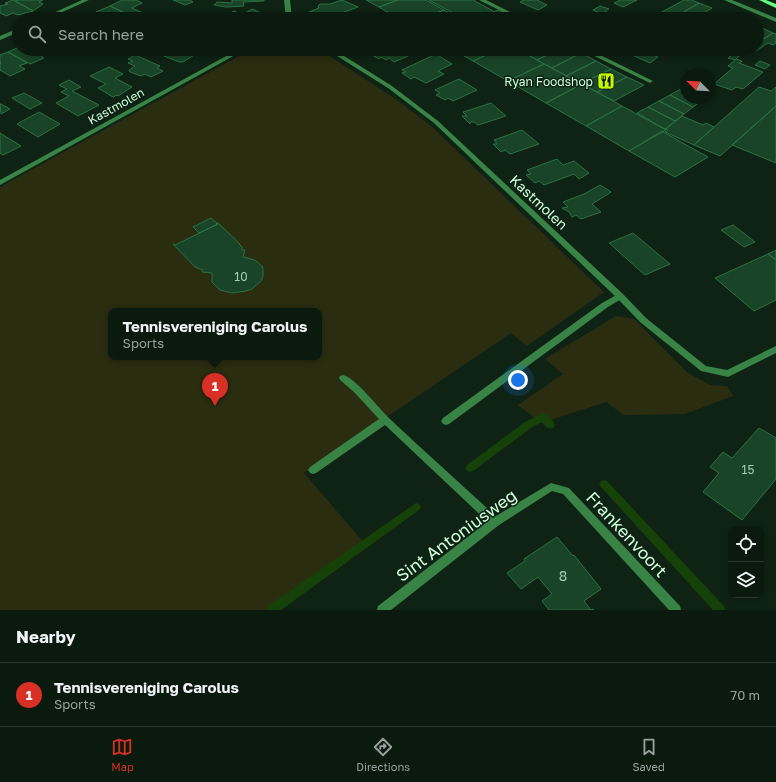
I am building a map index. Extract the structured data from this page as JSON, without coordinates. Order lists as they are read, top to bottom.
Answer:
{
  "streets": {
    "street": ["Kastmolen", "Frankenvoort", "Sint Antoniusweg"]
  },
  "crossings": [
    ["Frankenvoort", "Sint Antoniusweg"]
  ],
  "places": {
    "restaurant": ["Ryan Foodshop"]
  },
  "house_numbers": ["10", "15", "8"],
  "north": "top left",
  "page": {
    "search": "Search here",
    "popup": ["Tennisvereniging Carolus", "Sports"],
    "pins": "1",
    "heading": "Nearby",
    "list": [
      {
        "mark": "1",
        "name": "Tennisvereniging Carolus",
        "note": "Sports",
        "value": "70 m"
      }
    ],
    "nav": ["Map", "Directions", "Saved"]
  }
}
